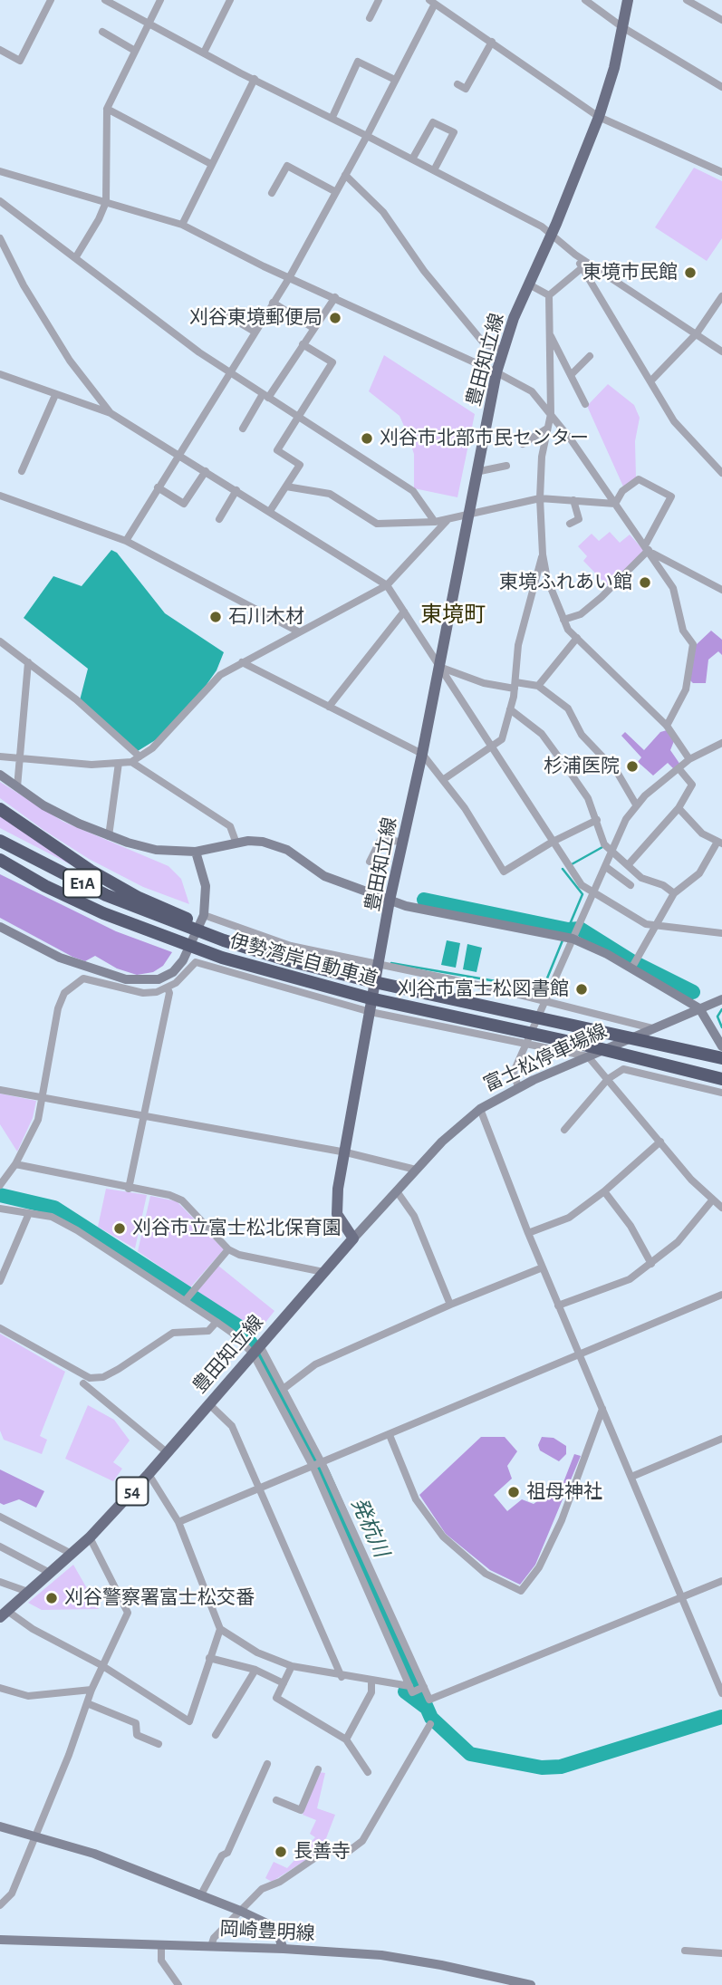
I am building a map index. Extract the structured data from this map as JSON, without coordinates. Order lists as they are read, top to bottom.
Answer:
{
  "streets": {
    "highway": ["E1A", "伊勢湾岸自動車道"],
    "main road": ["豊田知立線", "54"],
    "street": ["富士松停車場線", "岡崎豊明線"]
  },
  "crossings": [
    ["豊田知立線", "富士松停車場線"],
    ["E1A", "伊勢湾岸自動車道"]
  ],
  "districts": ["東境町"],
  "water": ["発杭川"],
  "places": [
    "東境市民館",
    "刈谷東境郵便局",
    "刈谷市北部市民センター",
    "東境ふれあい館",
    "石川木材",
    "杉浦医院",
    "刈谷市富士松図書館",
    "刈谷市立富士松北保育園",
    "祖母神社",
    "刈谷警察署富士松交番",
    "長善寺"
  ]
}
